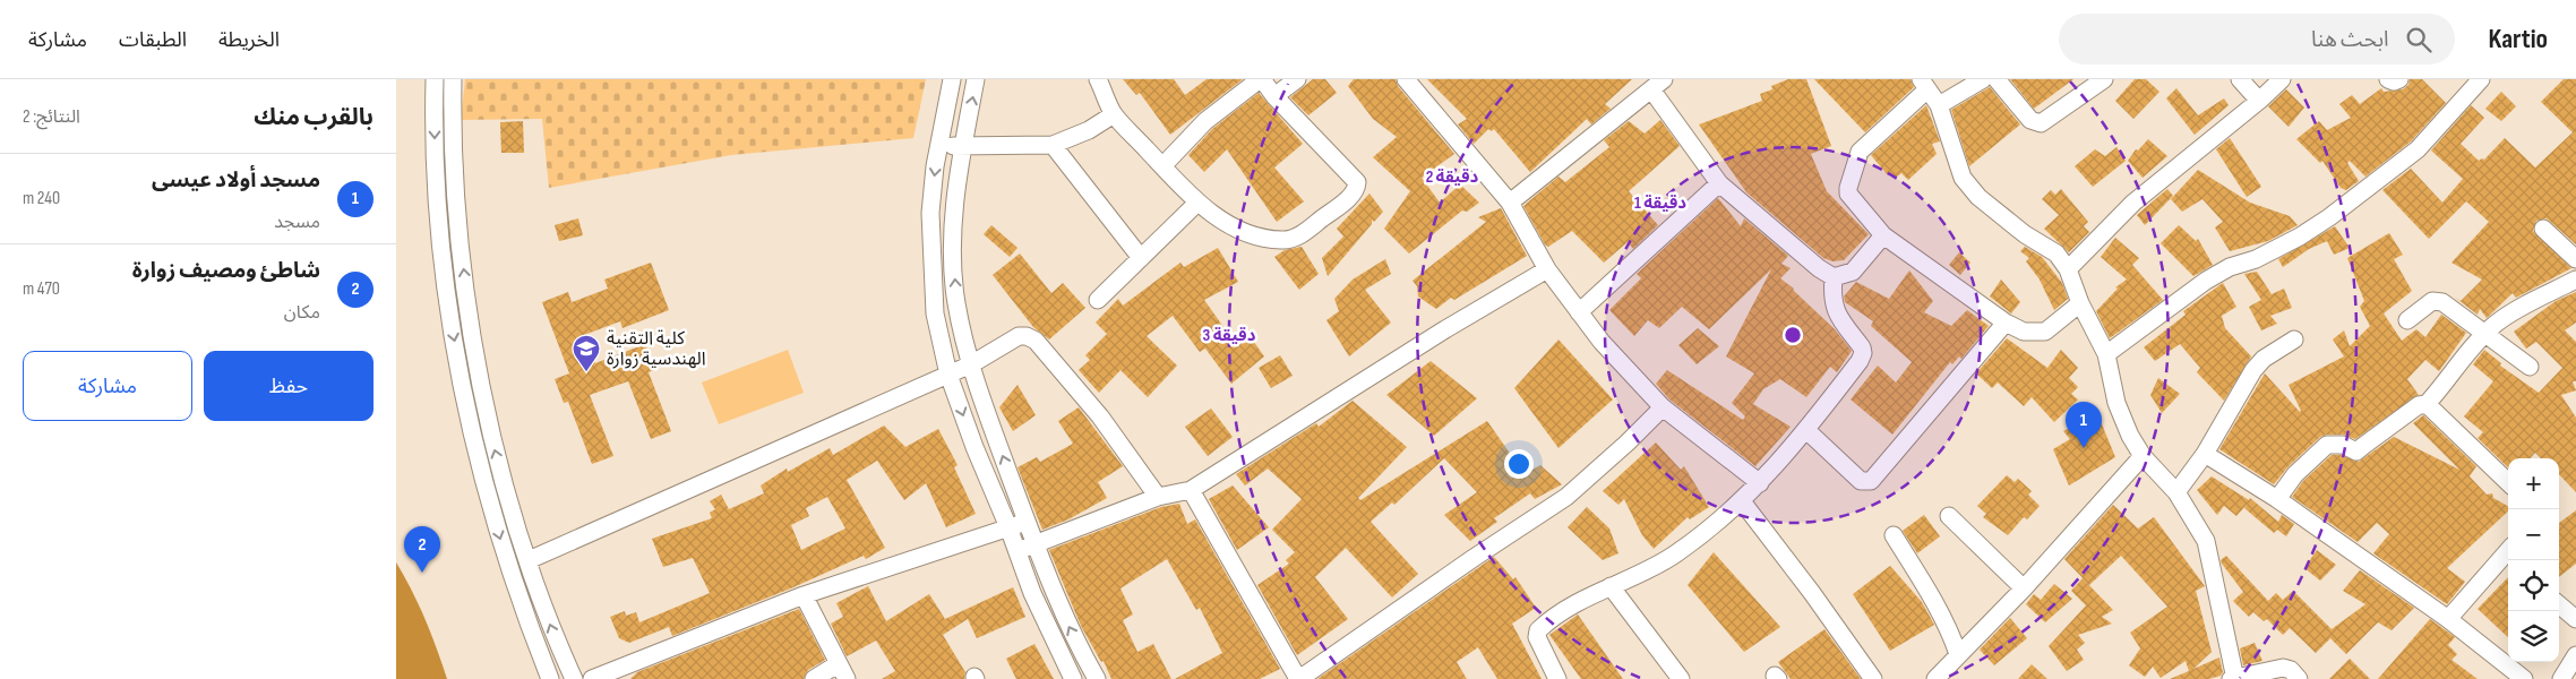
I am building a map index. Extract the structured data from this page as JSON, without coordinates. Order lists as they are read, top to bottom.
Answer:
{
  "places": {
    "school or university": ["كلية التقنية الهندسية زوارة"]
  },
  "page": {
    "header": "Kartio",
    "search": "ابحث هنا",
    "nav": ["الخريطة", "الطبقات", "مشاركة"],
    "heading": ["بالقرب منك", "النتائج: 2"],
    "list": [
      {
        "mark": "1",
        "name": "مسجد أولاد عيسى",
        "note": "مسجد",
        "value": "240 m"
      },
      {
        "mark": "2",
        "name": "شاطئ ومصيف زوارة",
        "note": "مكان",
        "value": "470 m"
      }
    ],
    "buttons": ["حفظ", "مشاركة"],
    "pins": ["1", "2"],
    "map_buttons": ["+", "−"]
  },
  "rings": ["2 دقيقة", "1 دقيقة", "3 دقيقة"]
}
